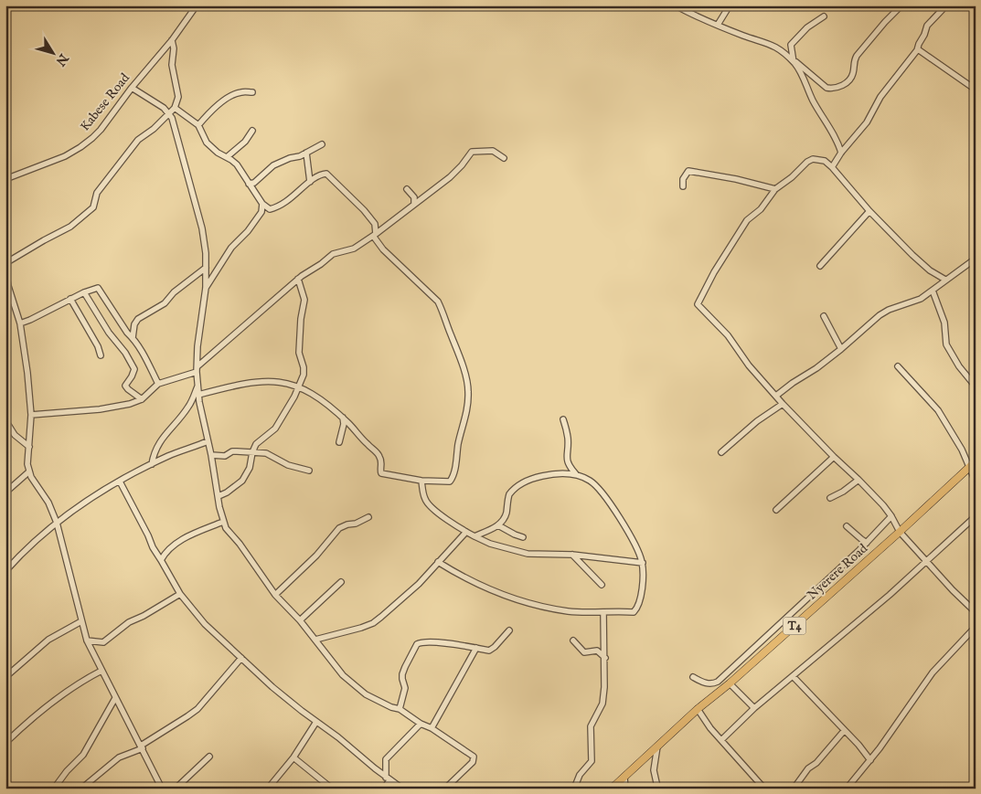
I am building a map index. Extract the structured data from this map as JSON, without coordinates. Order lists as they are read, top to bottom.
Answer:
{
  "streets": {
    "highway": ["Nyerere Road", "T4"],
    "street": ["Kabese Road"]
  },
  "north": "bottom right"
}
